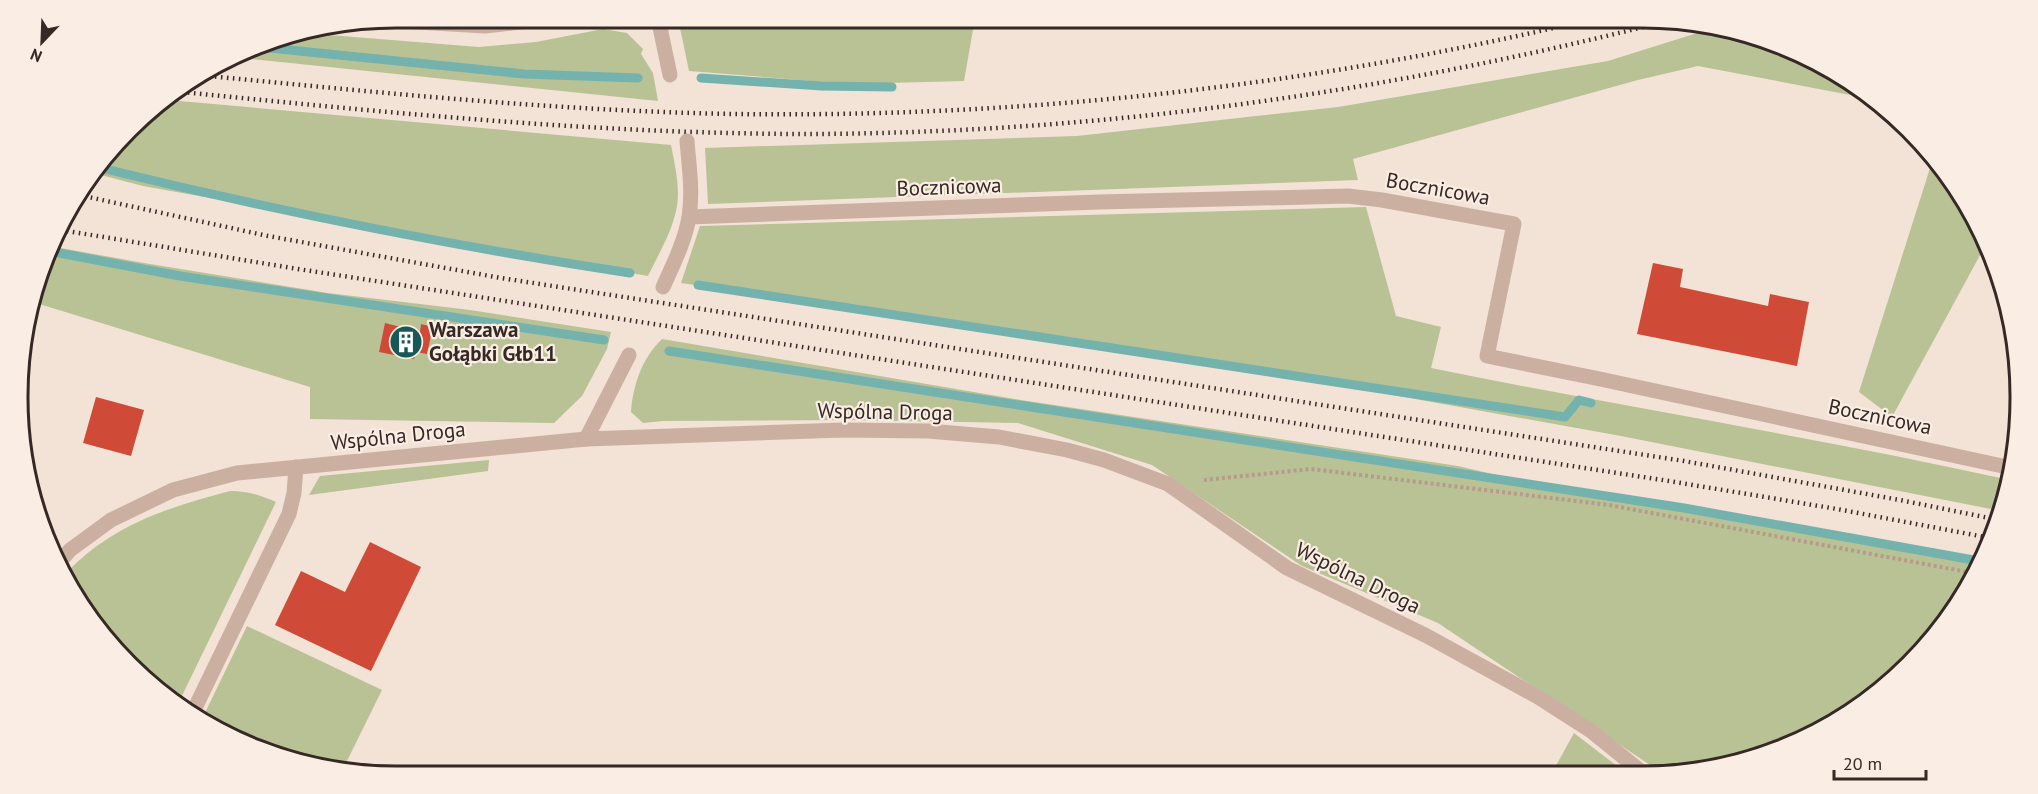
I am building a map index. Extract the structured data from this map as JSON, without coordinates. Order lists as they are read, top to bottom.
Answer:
{
  "streets": {
    "street": ["Bocznicowa", "Wspólna Droga"]
  },
  "places": {
    "building": ["Warszawa Gołąbki Głb11"]
  },
  "scale_bar": "20 m",
  "north": "bottom left"
}
